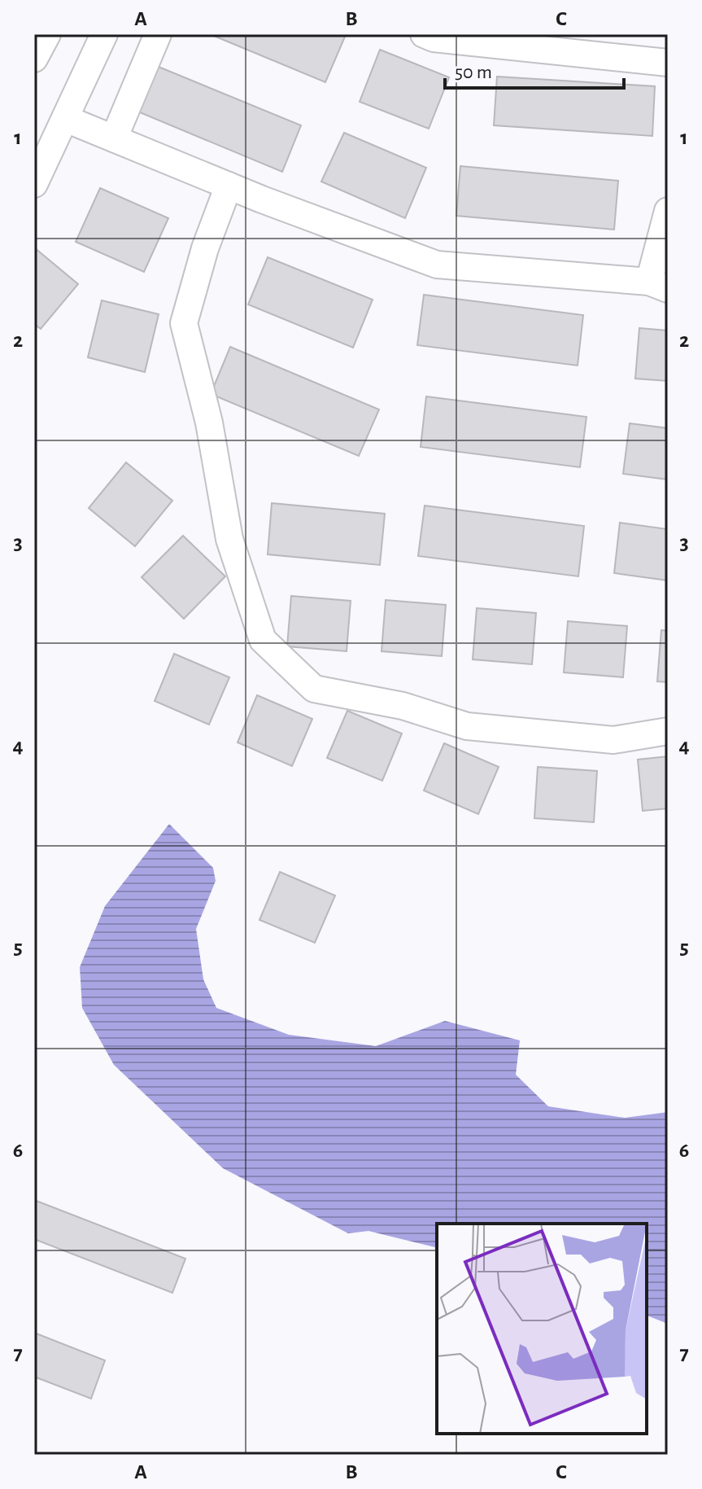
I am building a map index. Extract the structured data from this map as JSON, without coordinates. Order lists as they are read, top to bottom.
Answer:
{
  "scale_bar": "50 m",
  "grid": {
    "columns": ["A", "B", "C"],
    "rows": [
      "1",
      "2",
      "3",
      "4",
      "5",
      "6",
      "7"
    ]
  }
}
